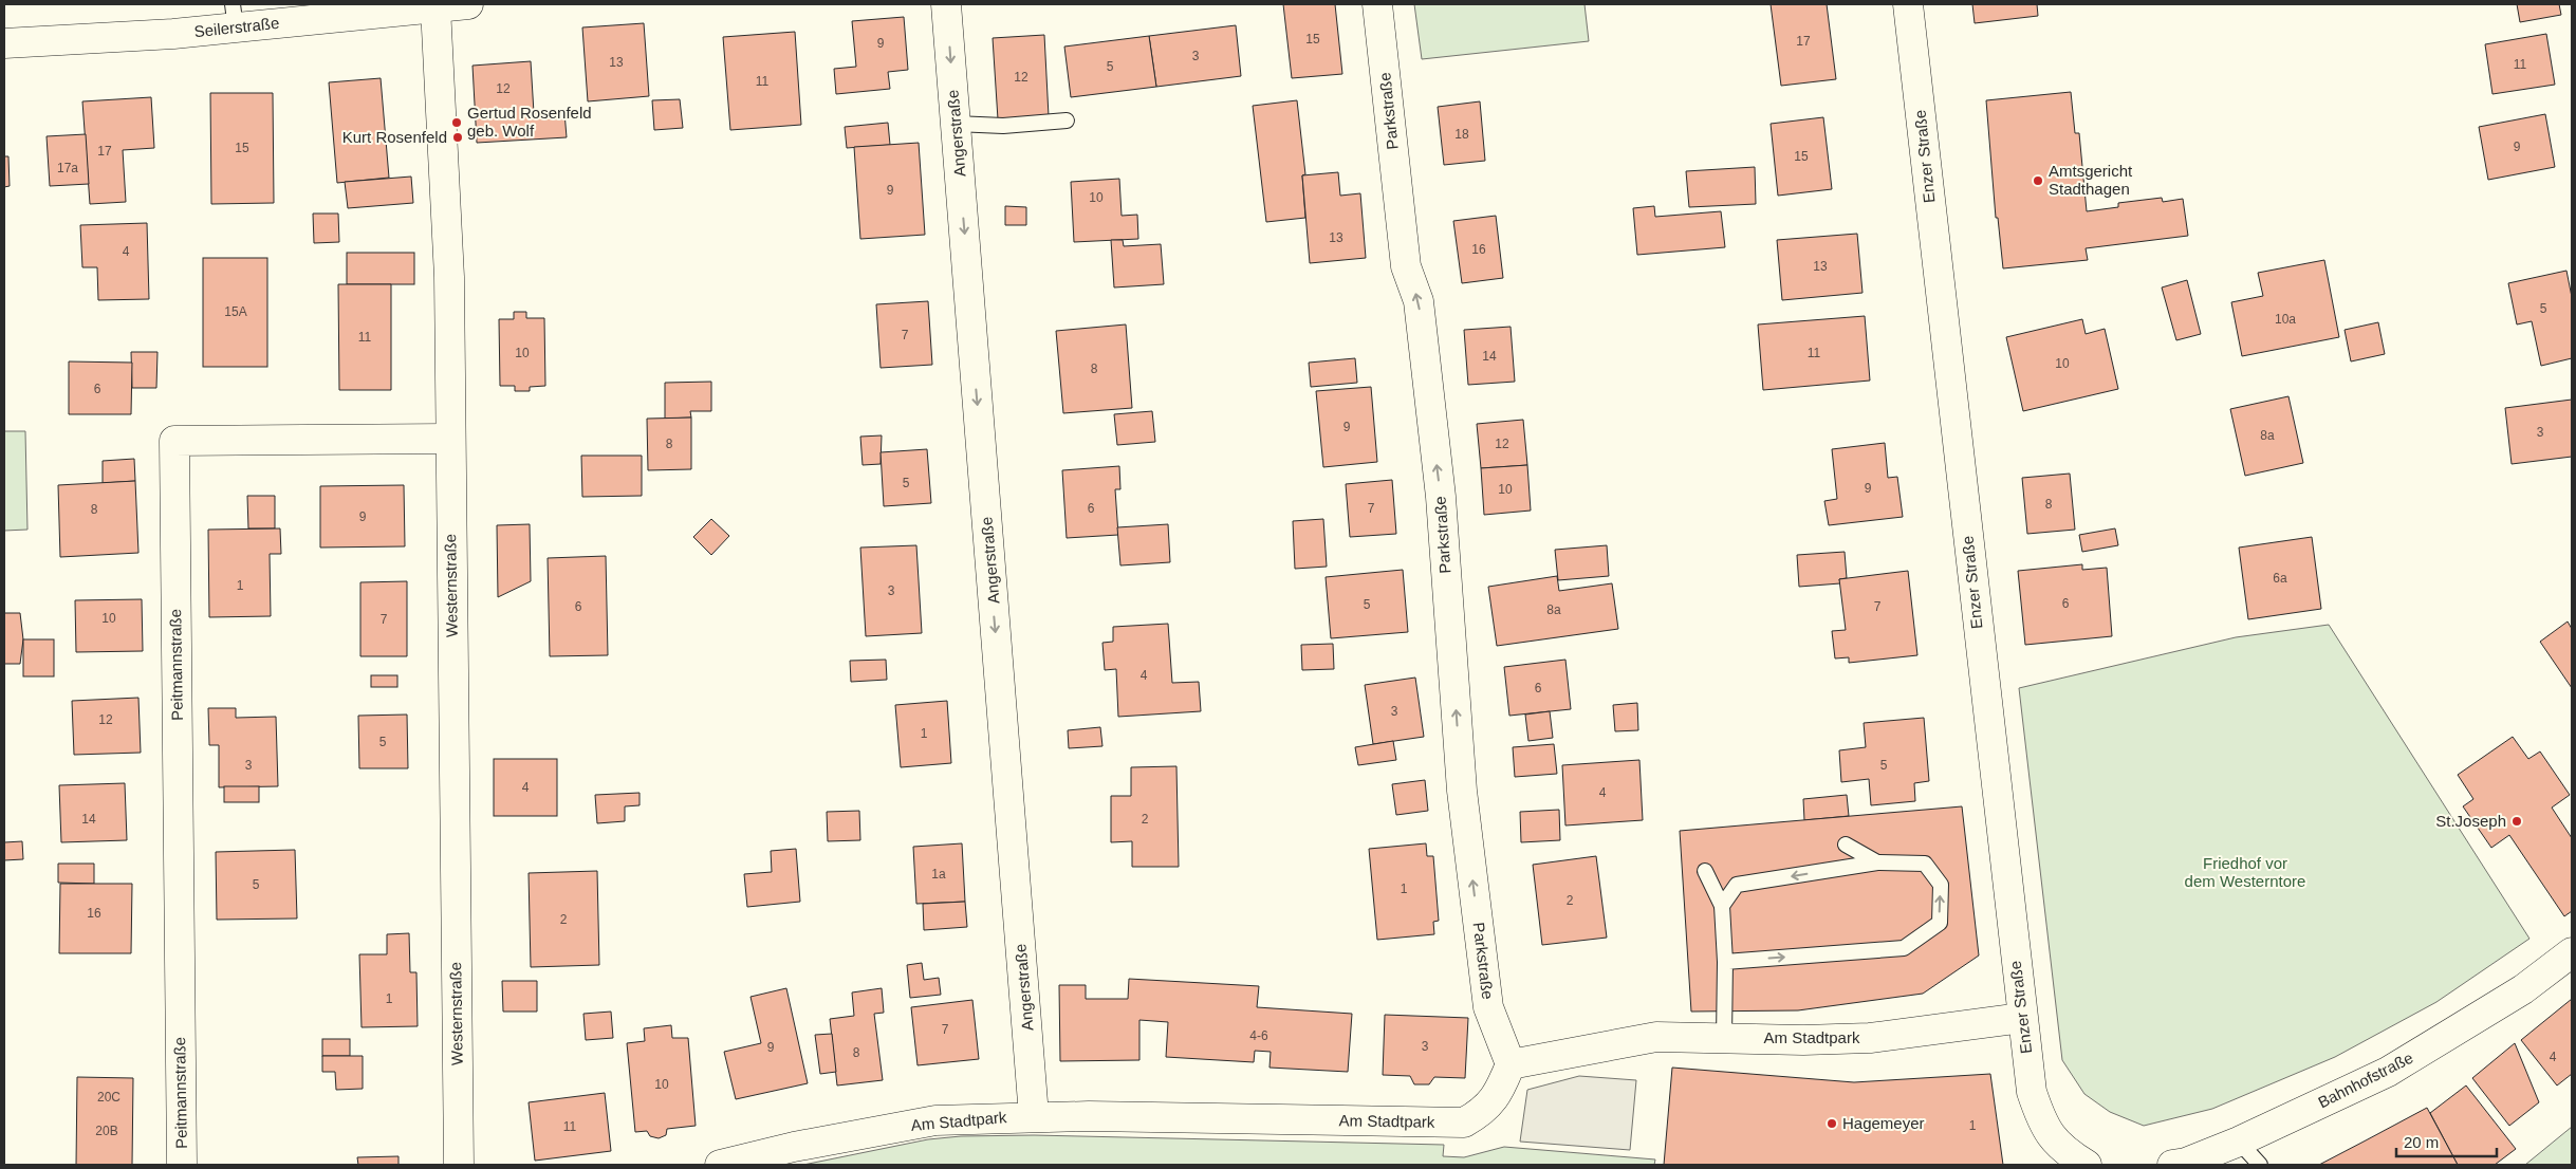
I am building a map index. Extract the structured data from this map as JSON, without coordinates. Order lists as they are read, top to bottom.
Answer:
{
  "streets": {
    "street": [
      "Seilerstraße",
      "Parkstraße",
      "Angerstraße",
      "Enzer Straße",
      "Westernstraße",
      "Peitmannstraße",
      "Am Stadtpark",
      "Bahnhofstraße"
    ]
  },
  "crossings": [
    ["Seilerstraße", "Westernstraße"],
    ["Parkstraße", "Am Stadtpark"],
    ["Angerstraße", "Am Stadtpark"],
    ["Enzer Straße", "Am Stadtpark"],
    ["Westernstraße", "Peitmannstraße"]
  ],
  "one_way": ["Parkstraße", "Angerstraße"],
  "parks": ["Friedhof vor dem Westerntore"],
  "places": [
    "Gertud Rosenfeld geb. Wolf",
    "Kurt Rosenfeld",
    "Amtsgericht Stadthagen",
    "St.Joseph",
    "Hagemeyer"
  ],
  "house_numbers": [
    "15",
    "17",
    "9",
    "3",
    "13",
    "11",
    "5",
    "12",
    "11",
    "12",
    "18",
    "9",
    "15",
    "17",
    "15",
    "17a",
    "9",
    "10",
    "13",
    "16",
    "4",
    "13",
    "5",
    "15A",
    "10a",
    "7",
    "11",
    "10",
    "11",
    "14",
    "10",
    "8",
    "6",
    "9",
    "3",
    "8a",
    "8",
    "12",
    "5",
    "9",
    "10",
    "8",
    "6",
    "7",
    "8",
    "9",
    "6a",
    "1",
    "3",
    "6",
    "5",
    "6",
    "7",
    "8a",
    "10",
    "7",
    "4",
    "6",
    "3",
    "12",
    "1",
    "5",
    "3",
    "5",
    "4",
    "4",
    "14",
    "2",
    "1a",
    "5",
    "1",
    "2",
    "16",
    "2",
    "1",
    "7",
    "4-6",
    "3",
    "9",
    "8",
    "4",
    "10",
    "20C",
    "1",
    "11",
    "20B"
  ],
  "scale_bar": "20 m"
}
